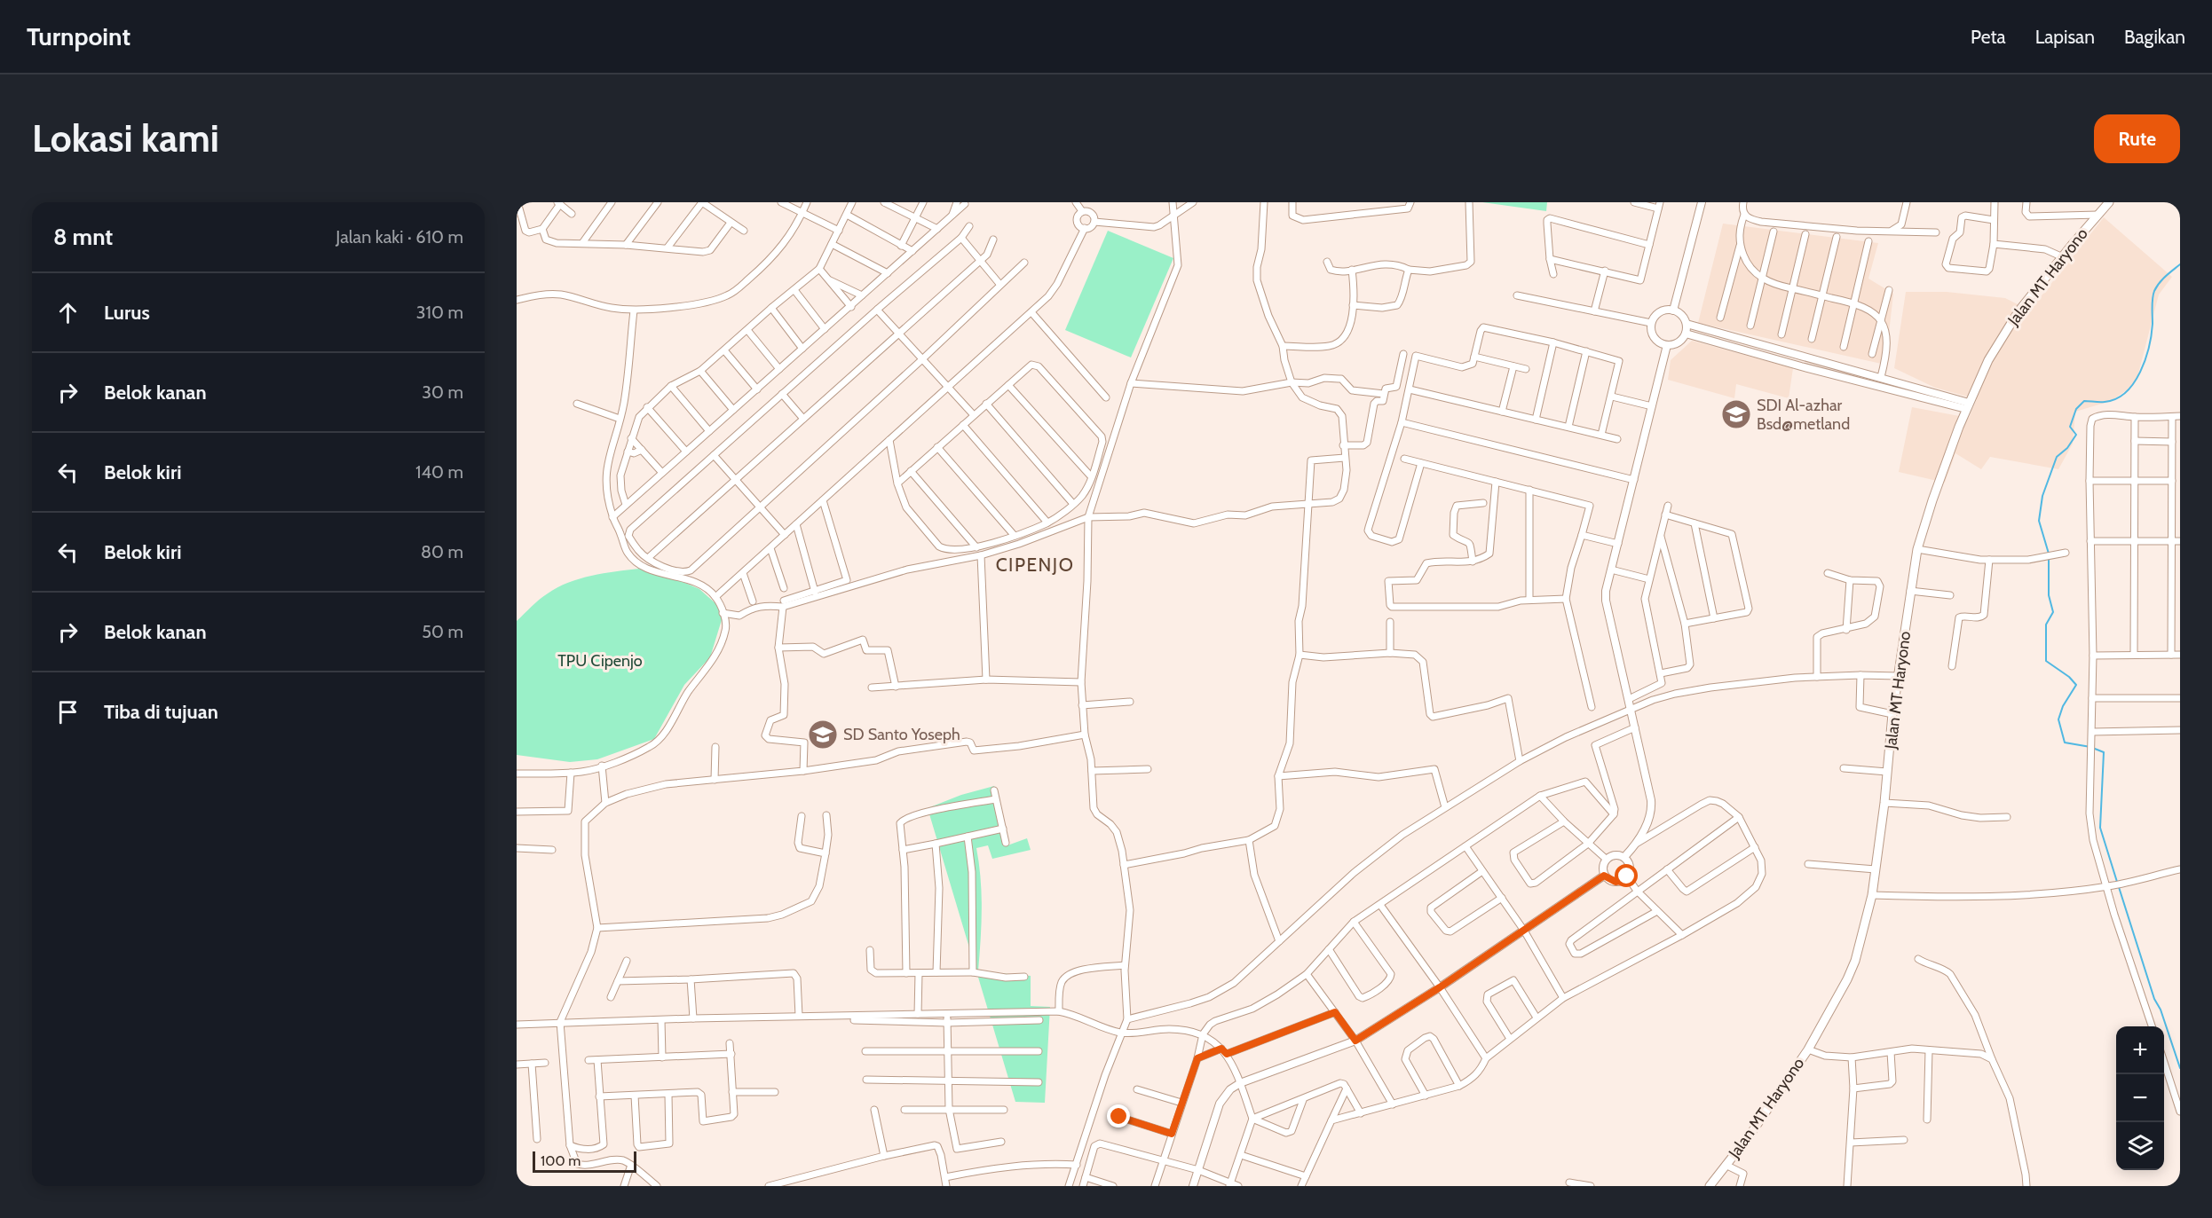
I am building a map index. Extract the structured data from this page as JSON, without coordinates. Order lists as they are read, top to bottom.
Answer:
{
  "streets": {
    "main road": ["Jalan MT Haryono"]
  },
  "districts": ["CIPENJO"],
  "parks": ["TPU Cipenjo"],
  "places": {
    "school or university": ["SDI Al-azhar Bsd@metland", "SD Santo Yoseph"]
  },
  "scale_bar": "100 m",
  "page": {
    "header": "Turnpoint",
    "nav": ["Peta", "Lapisan", "Bagikan"],
    "buttons": "Rute",
    "title": "Lokasi kami",
    "heading": ["8 mnt", "Jalan kaki · 610 m"],
    "list": [
      ["Lurus", "310 m"],
      ["Belok kanan", "30 m"],
      ["Belok kiri", "140 m"],
      ["Belok kiri", "80 m"],
      ["Belok kanan", "50 m"],
      "Tiba di tujuan"
    ],
    "map_buttons": ["+", "−"],
    "scale": "100 m"
  }
}
